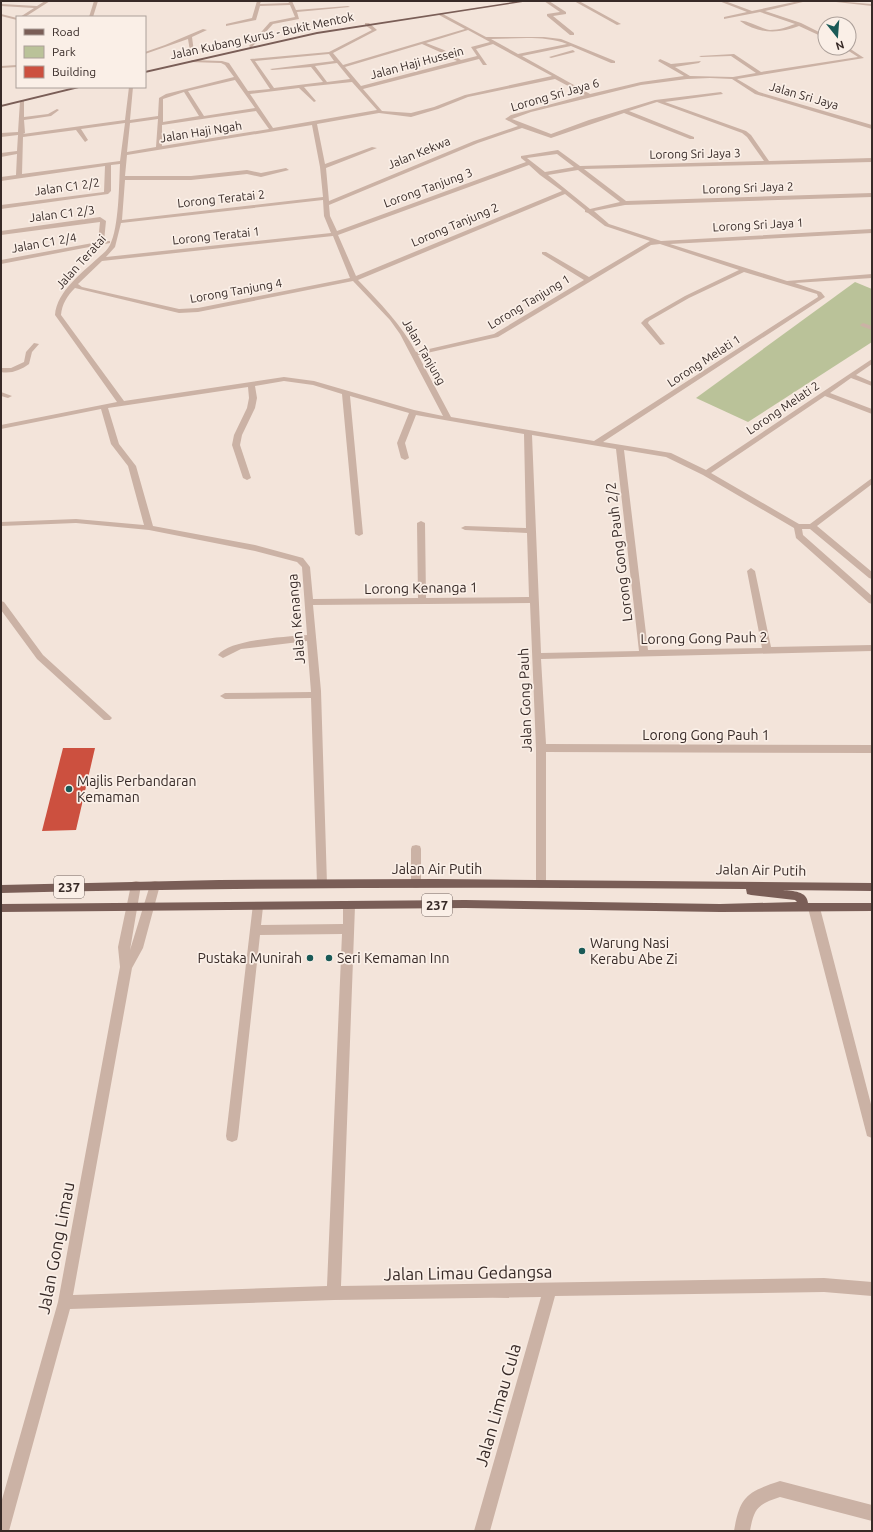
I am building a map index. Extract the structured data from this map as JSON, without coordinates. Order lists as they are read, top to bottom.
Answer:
{
  "streets": {
    "main road": ["Jalan Kubang Kurus - Bukit Mentok", "Jalan Air Putih", "237"],
    "street": [
      "Jalan Haji Hussein",
      "Lorong Sri Jaya 6",
      "Jalan Sri Jaya",
      "Jalan Haji Ngah",
      "Jalan Kekwa",
      "Lorong Sri Jaya 3",
      "Jalan C1 2/2",
      "Lorong Tanjung 3",
      "Lorong Sri Jaya 2",
      "Lorong Teratai 2",
      "Jalan C1 2/3",
      "Lorong Tanjung 2",
      "Lorong Sri Jaya 1",
      "Lorong Teratai 1",
      "Jalan C1 2/4",
      "Jalan Teratai",
      "Lorong Tanjung 4",
      "Lorong Tanjung 1",
      "Jalan Tanjung",
      "Lorong Melati 1",
      "Lorong Melati 2",
      "Lorong Gong Pauh 2/2",
      "Lorong Kenanga 1",
      "Jalan Kenanga",
      "Lorong Gong Pauh 2",
      "Jalan Gong Pauh",
      "Lorong Gong Pauh 1",
      "Jalan Gong Limau",
      "Jalan Limau Gedangsa",
      "Jalan Limau Cula"
    ]
  },
  "crossings": [
    ["Lorong Sri Jaya 6", "Jalan Sri Jaya"],
    ["Lorong Sri Jaya 6", "Jalan Kekwa"],
    ["Jalan Haji Ngah", "Jalan Tanjung"],
    ["Jalan Kekwa", "Lorong Teratai 2"],
    ["Jalan Kekwa", "Jalan Tanjung"],
    ["Lorong Tanjung 3", "Lorong Teratai 1"],
    ["Lorong Tanjung 3", "Jalan Tanjung"],
    ["Lorong Teratai 2", "Jalan Teratai"],
    ["Lorong Teratai 2", "Jalan Tanjung"],
    ["Jalan C1 2/3", "Jalan C1 2/4"],
    ["Lorong Tanjung 2", "Lorong Tanjung 4"],
    ["Lorong Tanjung 2", "Jalan Tanjung"],
    ["Lorong Sri Jaya 1", "Lorong Tanjung 1"],
    ["Lorong Teratai 1", "Jalan Teratai"],
    ["Lorong Teratai 1", "Jalan Tanjung"],
    ["Jalan C1 2/4", "Jalan Teratai"],
    ["Jalan Teratai", "Lorong Tanjung 4"],
    ["Lorong Tanjung 4", "Jalan Tanjung"],
    ["Lorong Tanjung 1", "Jalan Tanjung"],
    ["Lorong Gong Pauh 2/2", "Lorong Gong Pauh 2"],
    ["Lorong Kenanga 1", "Jalan Kenanga"],
    ["Lorong Kenanga 1", "Jalan Gong Pauh"],
    ["Jalan Kenanga", "Jalan Air Putih"],
    ["Lorong Gong Pauh 2", "Jalan Gong Pauh"],
    ["Jalan Gong Pauh", "Lorong Gong Pauh 1"],
    ["Jalan Gong Pauh", "Jalan Air Putih"],
    ["Jalan Air Putih", "Jalan Gong Limau"],
    ["237", "Jalan Gong Limau"],
    ["Jalan Gong Limau", "Jalan Limau Gedangsa"],
    ["Jalan Limau Gedangsa", "Jalan Limau Cula"]
  ],
  "places": [
    "Majlis Perbandaran Kemaman",
    "Warung Nasi Kerabu Abe Zi",
    "Pustaka Munirah",
    "Seri Kemaman Inn"
  ],
  "legend": ["Road", "Park", "Building"],
  "north": "bottom"
}
